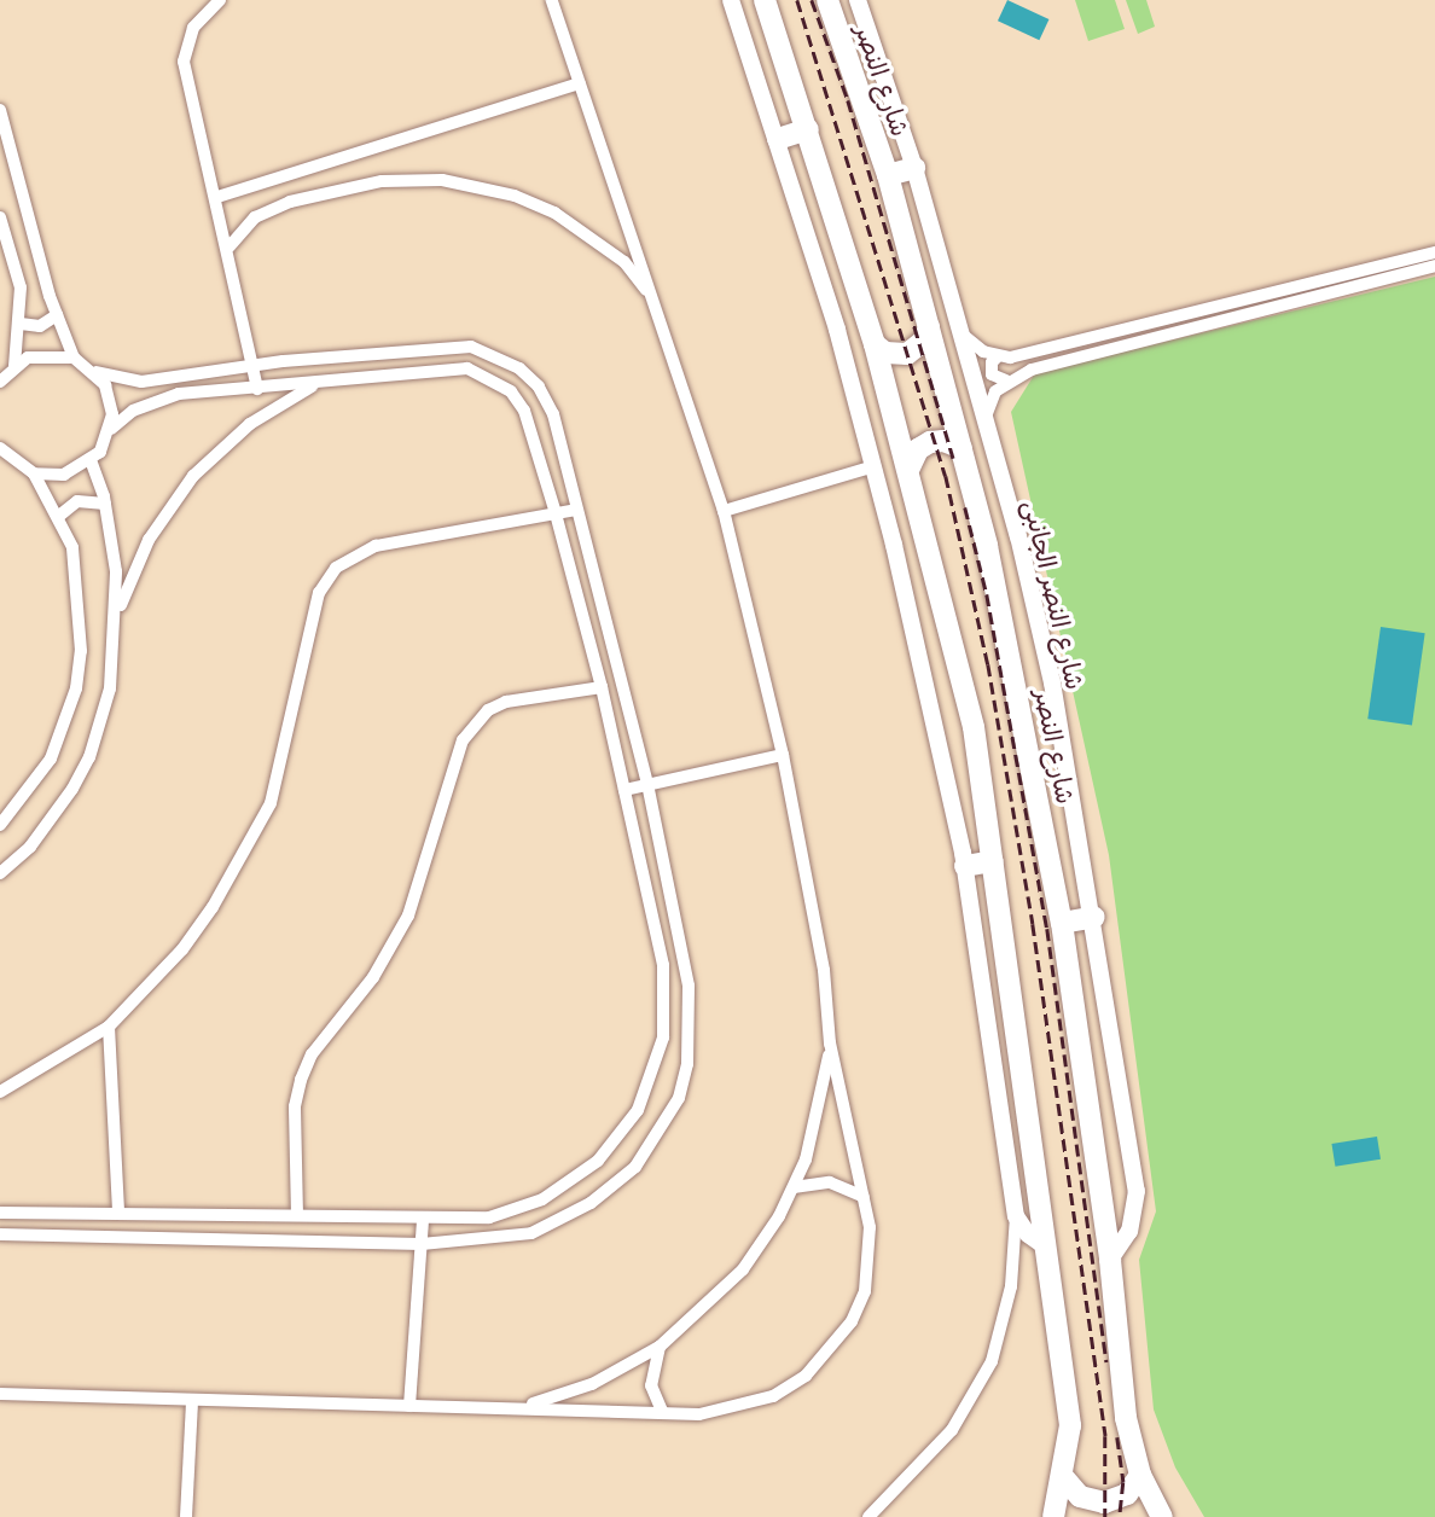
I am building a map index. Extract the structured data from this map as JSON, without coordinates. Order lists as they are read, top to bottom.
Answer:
{
  "streets": {
    "main road": ["شارع النصر"],
    "street": ["شارع النصر الجانبى"]
  },
  "crossings": [
    ["شارع النصر", "شارع النصر الجانبى"]
  ]
}
